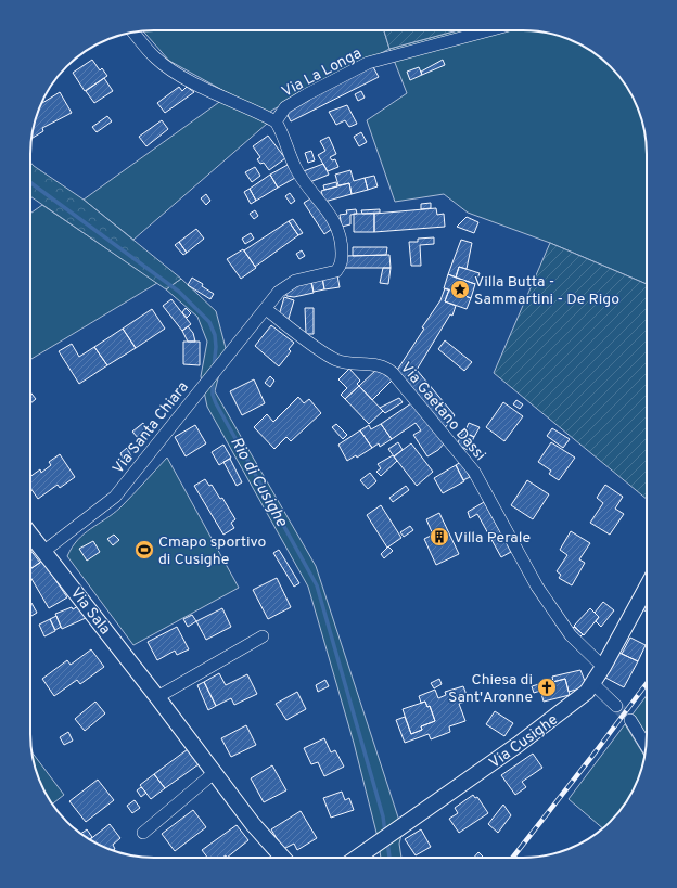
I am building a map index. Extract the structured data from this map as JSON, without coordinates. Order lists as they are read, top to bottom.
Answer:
{
  "streets": {
    "street": [
      "Via La Longa",
      "Via Gaetano Dassi",
      "Via Santa Chiara",
      "Via Sala",
      "Via Cusighe"
    ]
  },
  "crossings": [
    ["Via Gaetano Dassi", "Via Santa Chiara"],
    ["Via Gaetano Dassi", "Via Cusighe"],
    ["Via Santa Chiara", "Via Sala"]
  ],
  "water": ["Rio di Cusighe"],
  "places": {
    "place": ["Villa Butta - Sammartini - De Rigo"],
    "building": ["Villa Perale"],
    "sports": ["Cmapo sportivo di Cusighe"],
    "church": ["Chiesa di Sant'Aronne"]
  }
}
